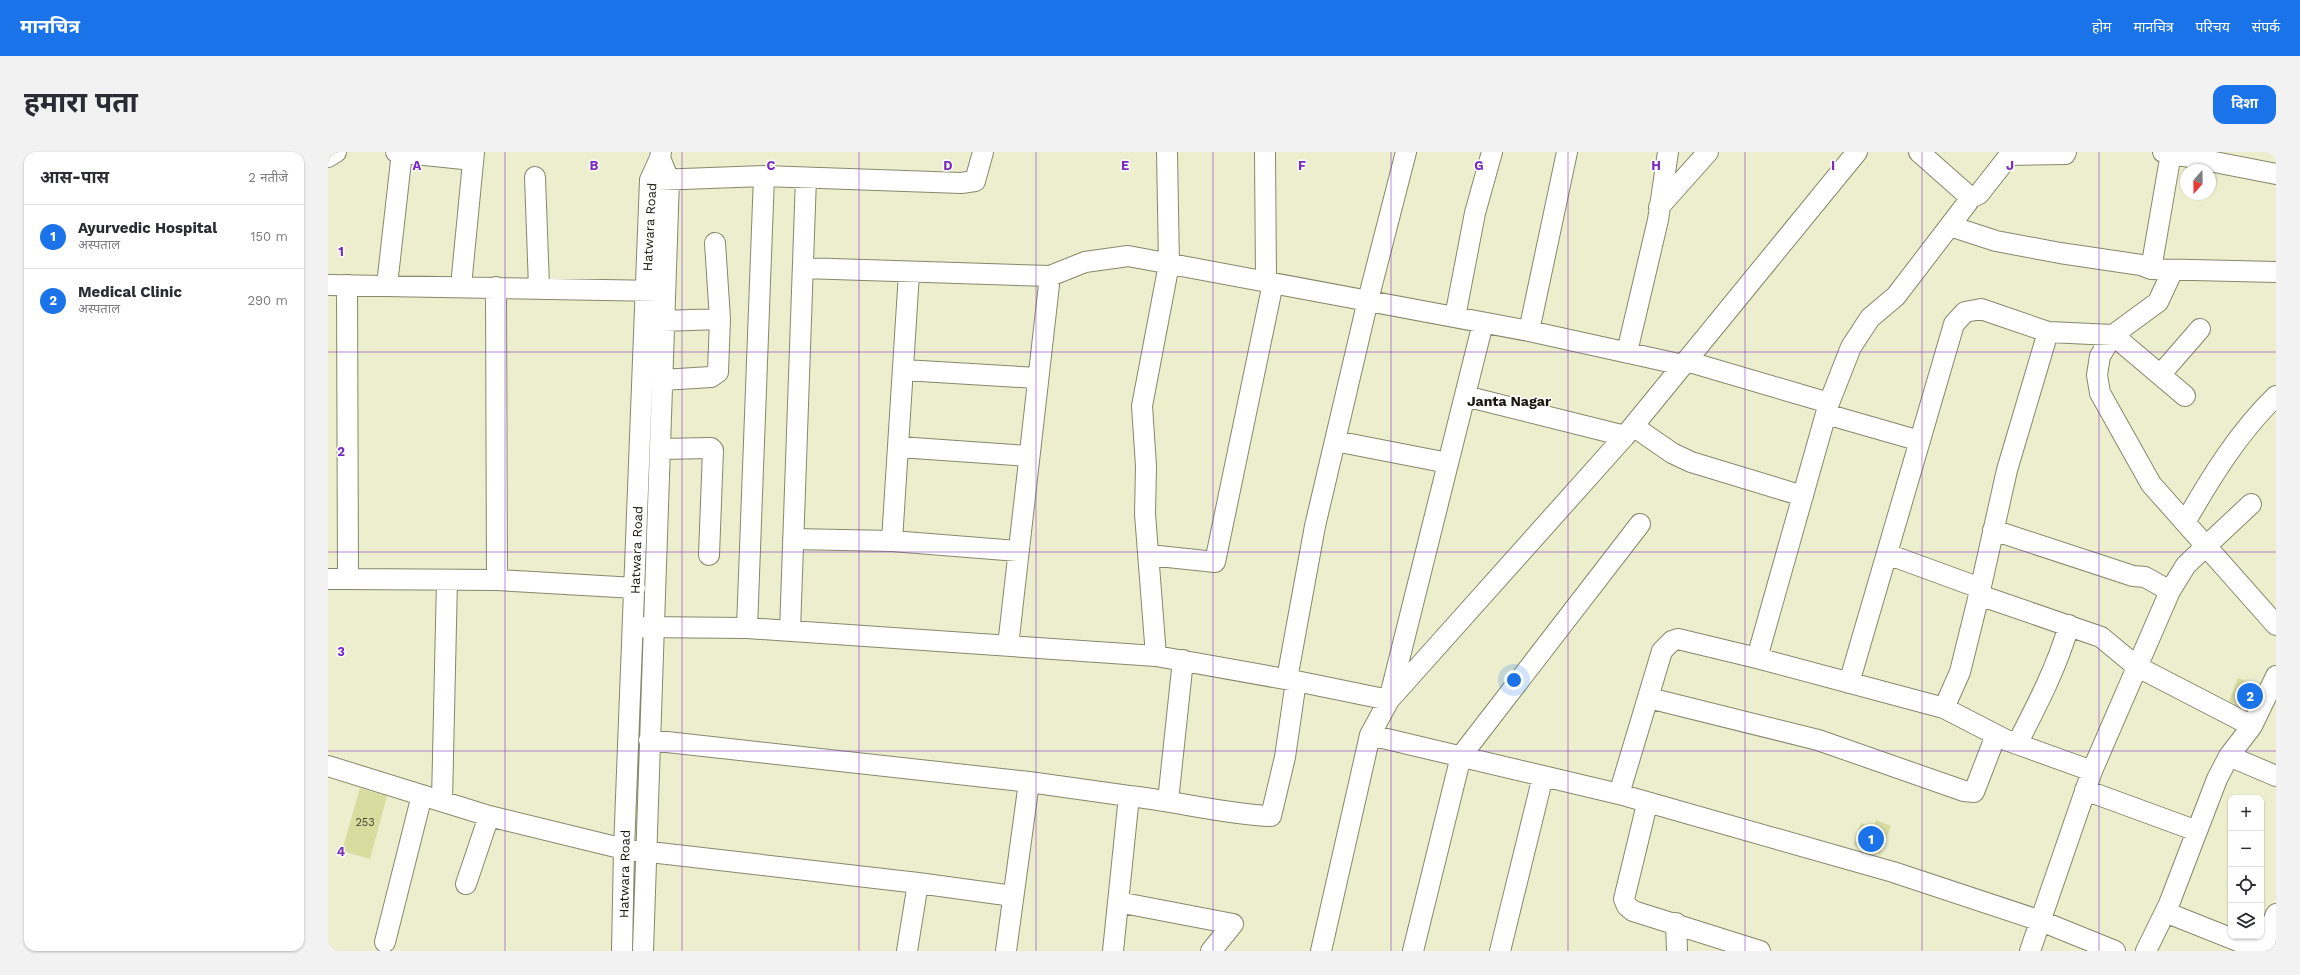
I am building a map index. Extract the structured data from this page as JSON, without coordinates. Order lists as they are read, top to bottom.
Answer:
{
  "streets": {
    "street": ["Hatwara Road"]
  },
  "districts": ["Janta Nagar"],
  "house_numbers": ["253"],
  "north": "bottom",
  "page": {
    "header": "मानचित्र",
    "nav": [
      "होम",
      "मानचित्र",
      "परिचय",
      "संपर्क"
    ],
    "buttons": "दिशा",
    "title": "हमारा पता",
    "heading": ["आस-पास", "2 नतीजे"],
    "list": [
      {
        "mark": "1",
        "name": "Ayurvedic Hospital",
        "note": "अस्पताल",
        "value": "150 m"
      },
      {
        "mark": "2",
        "name": "Medical Clinic",
        "note": "अस्पताल",
        "value": "290 m"
      }
    ],
    "pins": ["2", "1"],
    "map_buttons": ["+", "−"]
  },
  "grid": {
    "columns": [
      "A",
      "B",
      "C",
      "D",
      "E",
      "F",
      "G",
      "H",
      "I",
      "J"
    ],
    "rows": [
      "1",
      "2",
      "3",
      "4"
    ]
  }
}
